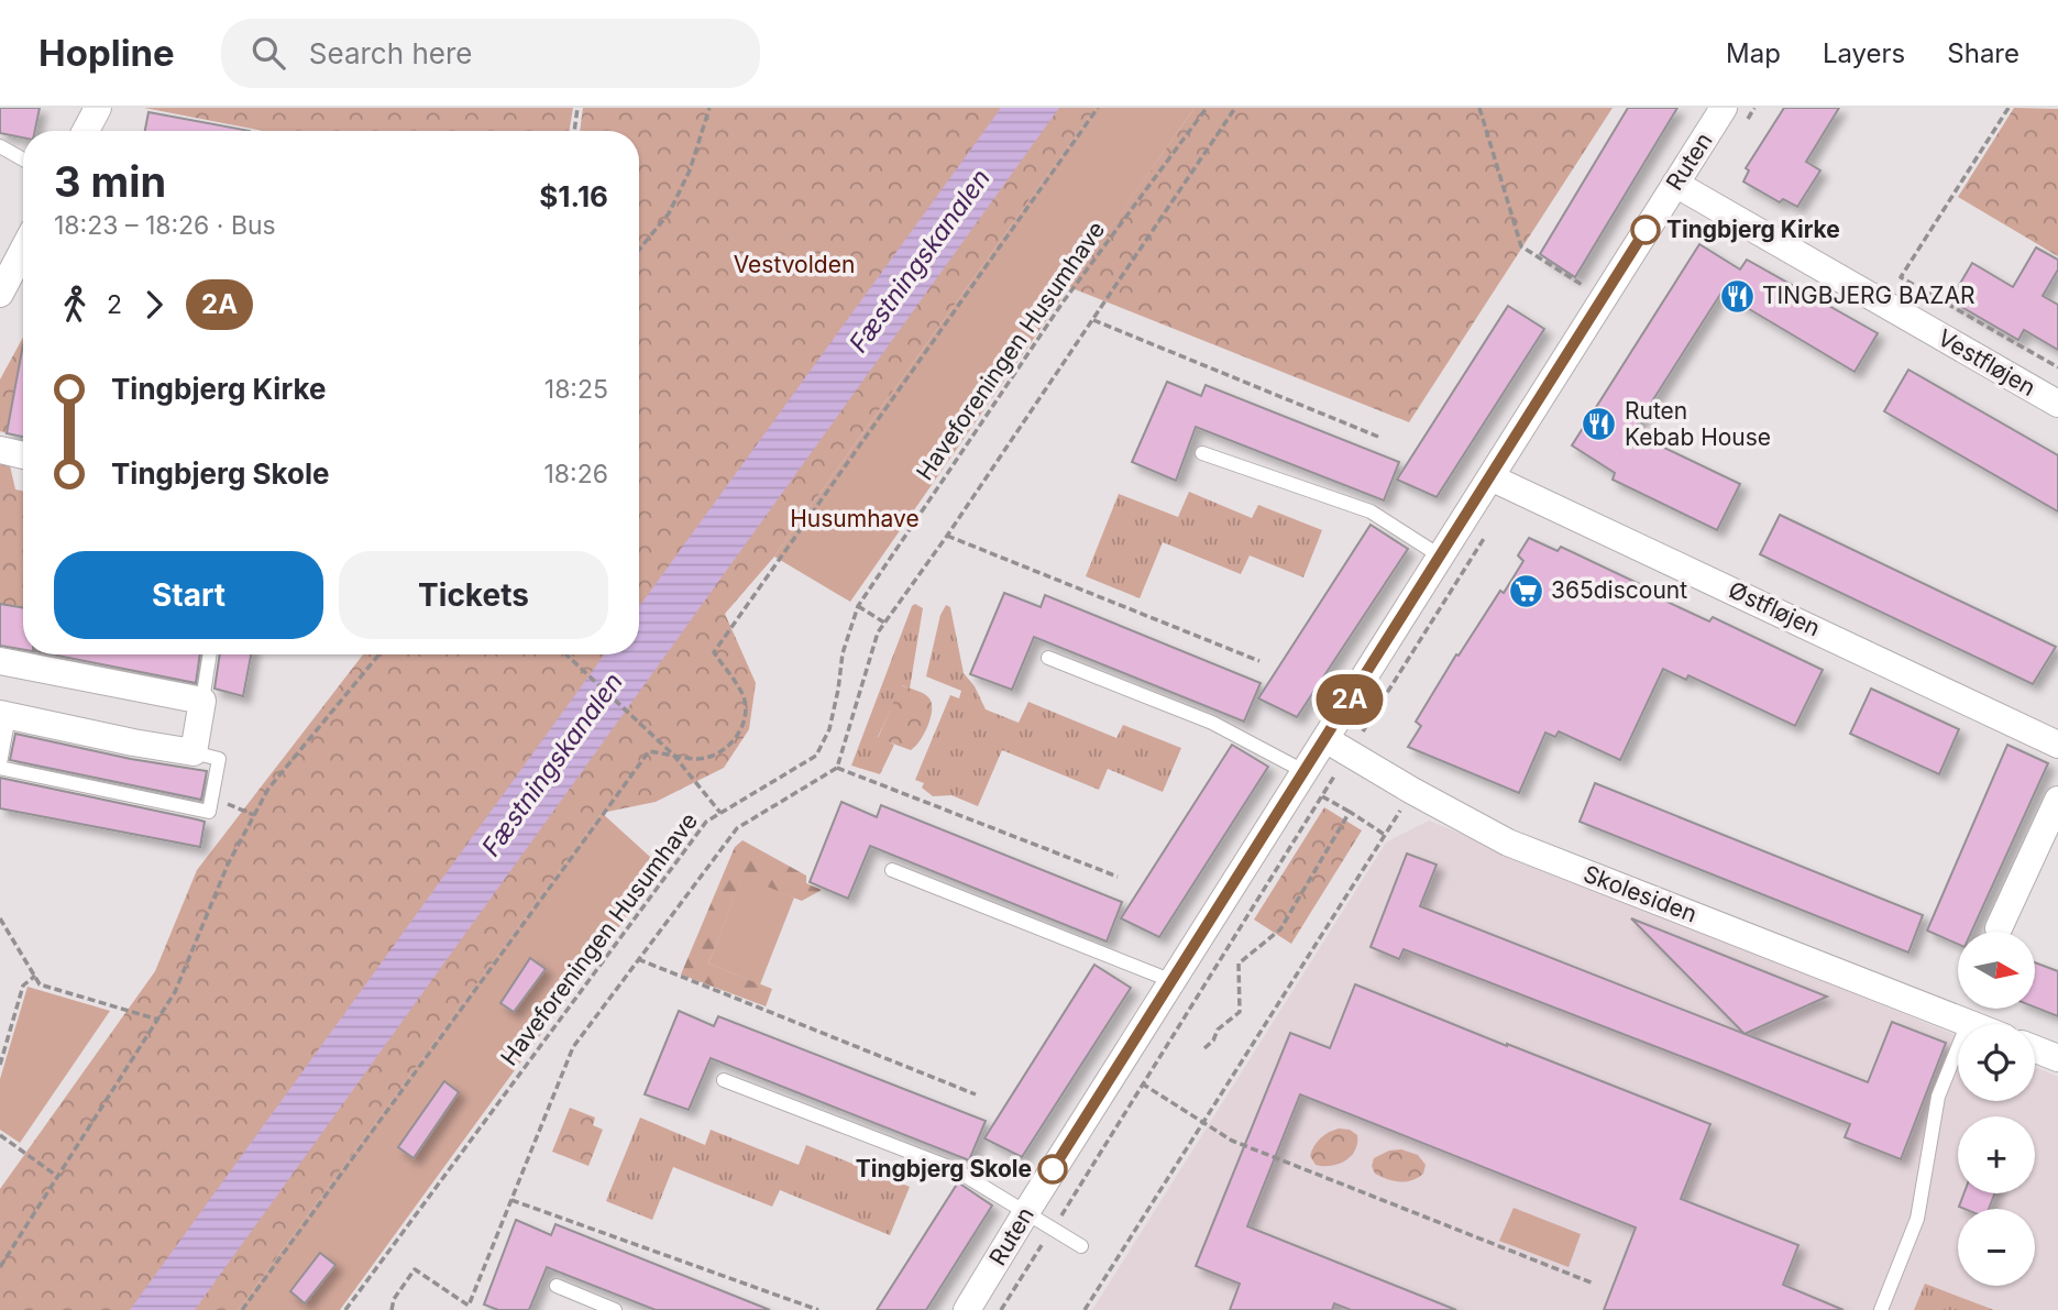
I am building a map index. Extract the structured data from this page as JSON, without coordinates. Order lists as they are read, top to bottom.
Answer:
{
  "streets": {
    "street": [
      "Ruten",
      "Vestfløjen",
      "Østfløjen",
      "Skolesiden"
    ],
    "path": ["Haveforeningen Husumhave"]
  },
  "crossings": [
    ["Ruten", "Vestfløjen"],
    ["Ruten", "Østfløjen"],
    ["Ruten", "Skolesiden"]
  ],
  "water": ["Fæstningskanalen"],
  "parks": ["Vestvolden", "Husumhave"],
  "places": {
    "other": ["Tingbjerg Kirke", "Tingbjerg Skole"],
    "restaurant": ["TINGBJERG BAZAR", "Ruten Kebab House"],
    "supermarket": ["365discount"]
  },
  "lines": ["bus line 2A"],
  "north": "right",
  "page": {
    "header": "Hopline",
    "search": "Search here",
    "nav": ["Map", "Layers", "Share"],
    "on_map": "2A",
    "heading": ["3 min", "18:23 – 18:26 · Bus", "$1.16"],
    "legs": ["2", "2A"],
    "list": [
      {
        "name": "Tingbjerg Kirke",
        "value": "18:25"
      },
      {
        "name": "Tingbjerg Skole",
        "value": "18:26"
      }
    ],
    "buttons": ["Start", "Tickets"],
    "map_buttons": ["+", "−"]
  }
}
